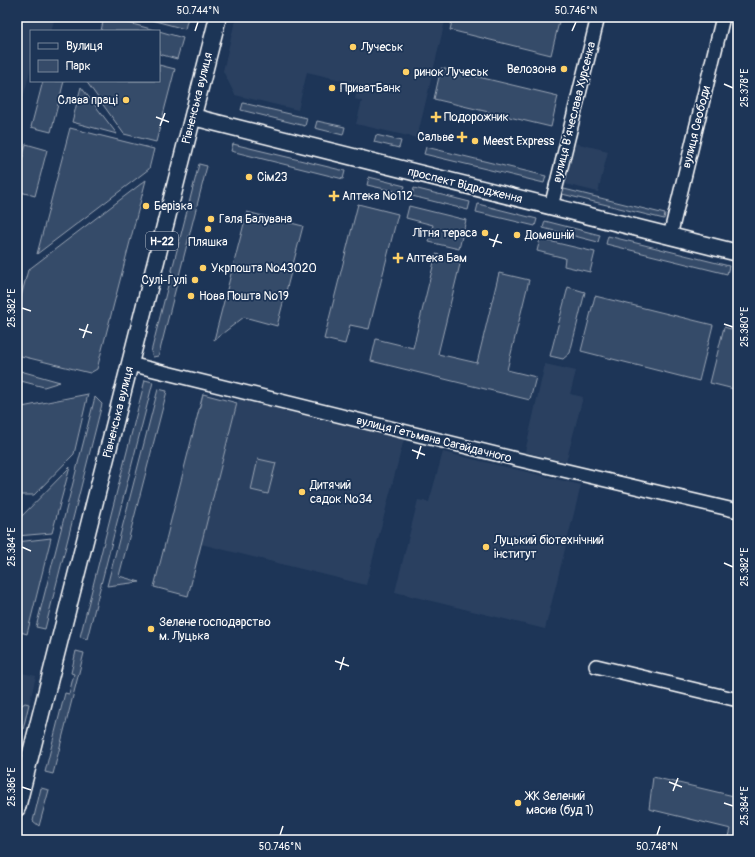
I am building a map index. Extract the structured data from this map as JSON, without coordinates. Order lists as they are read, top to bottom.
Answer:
{
  "streets": {
    "main road": ["Рівненська вулиця", "проспект Відродження", "Н-22"],
    "street": ["вулиця Вʼячеслава Хурсенка", "вулиця Свободи", "вулиця Гетьмана Сагайдачного"]
  },
  "crossings": [
    ["Рівненська вулиця", "проспект Відродження"],
    ["Рівненська вулиця", "вулиця Гетьмана Сагайдачного"],
    ["вулиця Вʼячеслава Хурсенка", "проспект Відродження"],
    ["вулиця Свободи", "проспект Відродження"]
  ],
  "places": {
    "other": [
      "Лучеськ",
      "Велозона",
      "ринок Лучеськ",
      "ПриватБанк",
      "Слава праці",
      "Meest Express",
      "Сім23",
      "Берізка",
      "Галя Балувана",
      "Пляшка",
      "Літня тераса",
      "Домашній",
      "Укрпошта №43020",
      "Сулі-Гулі",
      "Нова Пошта №19",
      "Дитячий садок №34",
      "Луцький біотехнічний інститут",
      "Зелене господарство м. Луцька",
      "ЖК Зелений масив (буд 1)"
    ],
    "health": [
      "Подорожник",
      "Сальве",
      "Аптека №112",
      "Аптека Бам"
    ]
  },
  "legend": ["Вулиця", "Парк"],
  "coordinates": [
    "50.744°N",
    "50.746°N",
    "25.378°E",
    "25.382°E",
    "25.380°E",
    "25.384°E",
    "25.386°E",
    "50.748°N"
  ]
}
